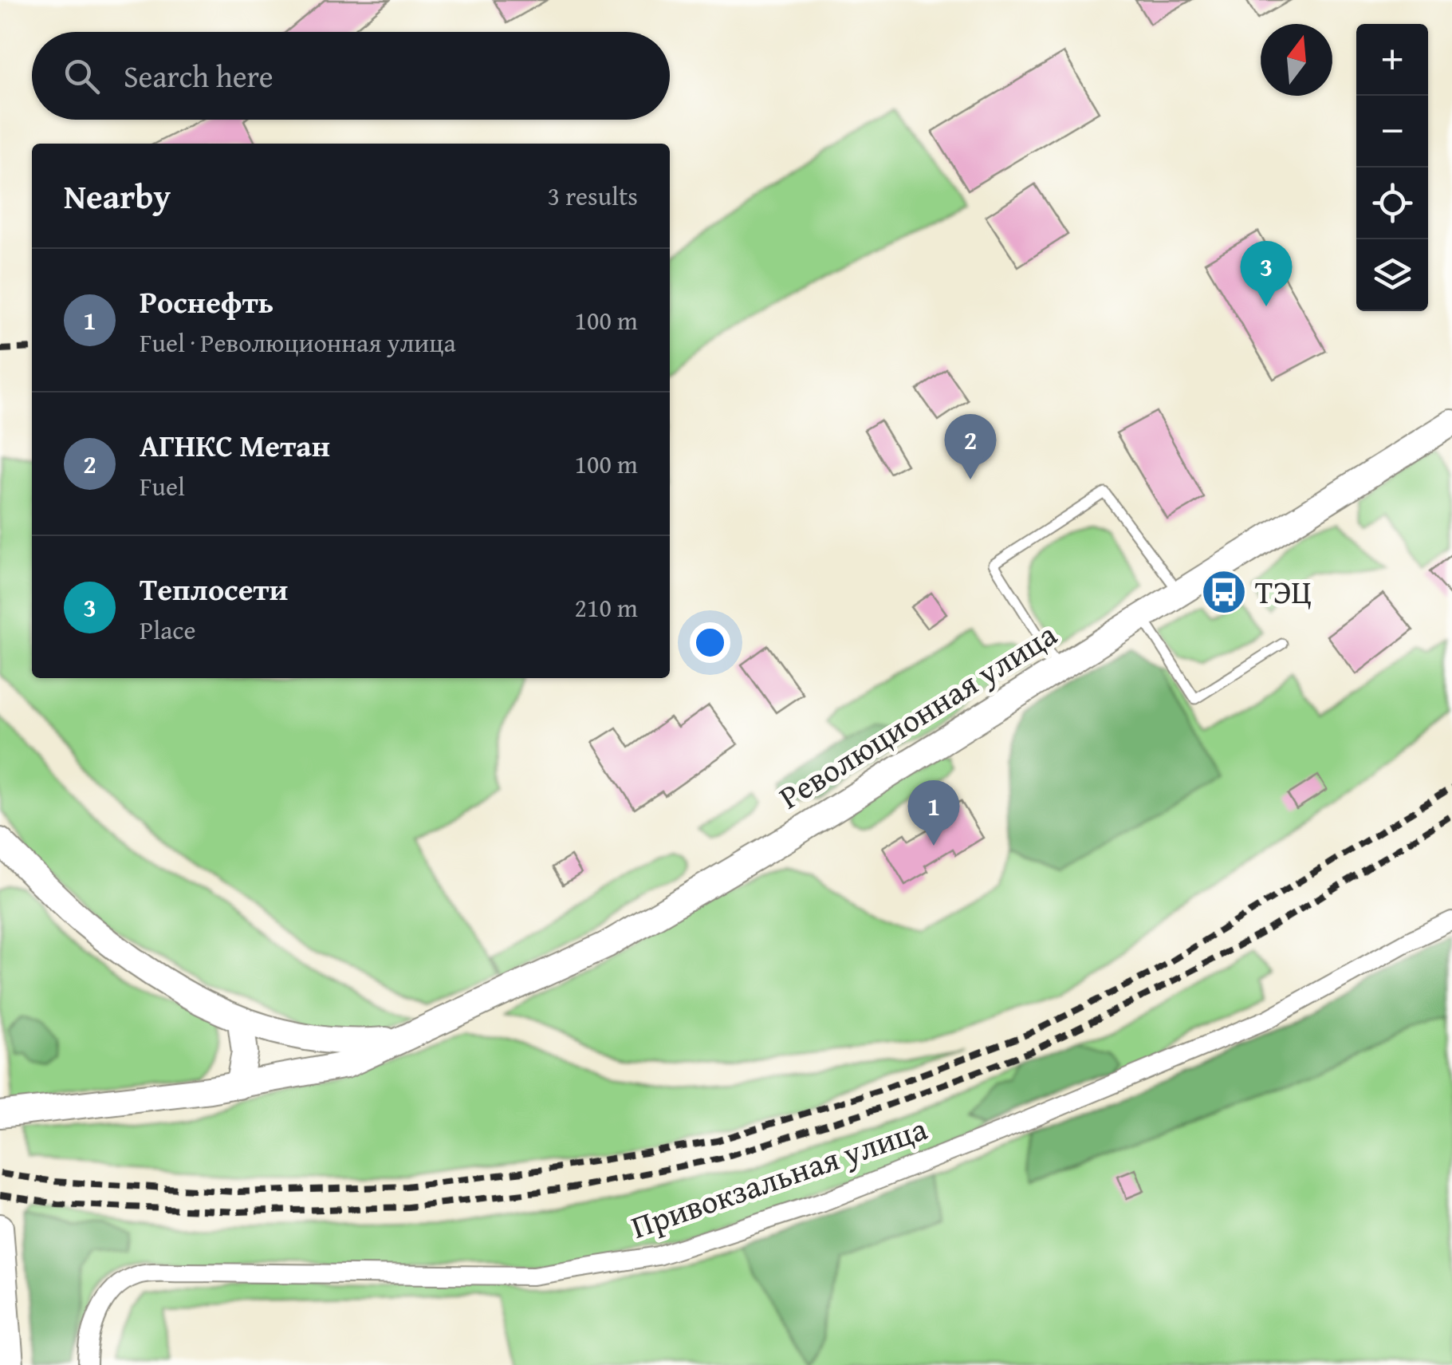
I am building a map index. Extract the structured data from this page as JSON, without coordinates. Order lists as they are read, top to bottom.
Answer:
{
  "streets": {
    "street": ["Революционная улица", "Привокзальная улица"]
  },
  "places": {
    "bus stop": ["ТЭЦ"]
  },
  "north": "top",
  "page": {
    "map_buttons": ["+", "−"],
    "search": "Search here",
    "heading": ["Nearby", "3 results"],
    "pins": ["3", "2", "1"],
    "list": [
      {
        "mark": "1",
        "name": "Роснефть",
        "note": "Fuel · Революционная улица",
        "value": "100 m"
      },
      {
        "mark": "2",
        "name": "АГНКС Метан",
        "note": "Fuel",
        "value": "100 m"
      },
      {
        "mark": "3",
        "name": "Теплосети",
        "note": "Place",
        "value": "210 m"
      }
    ]
  }
}
